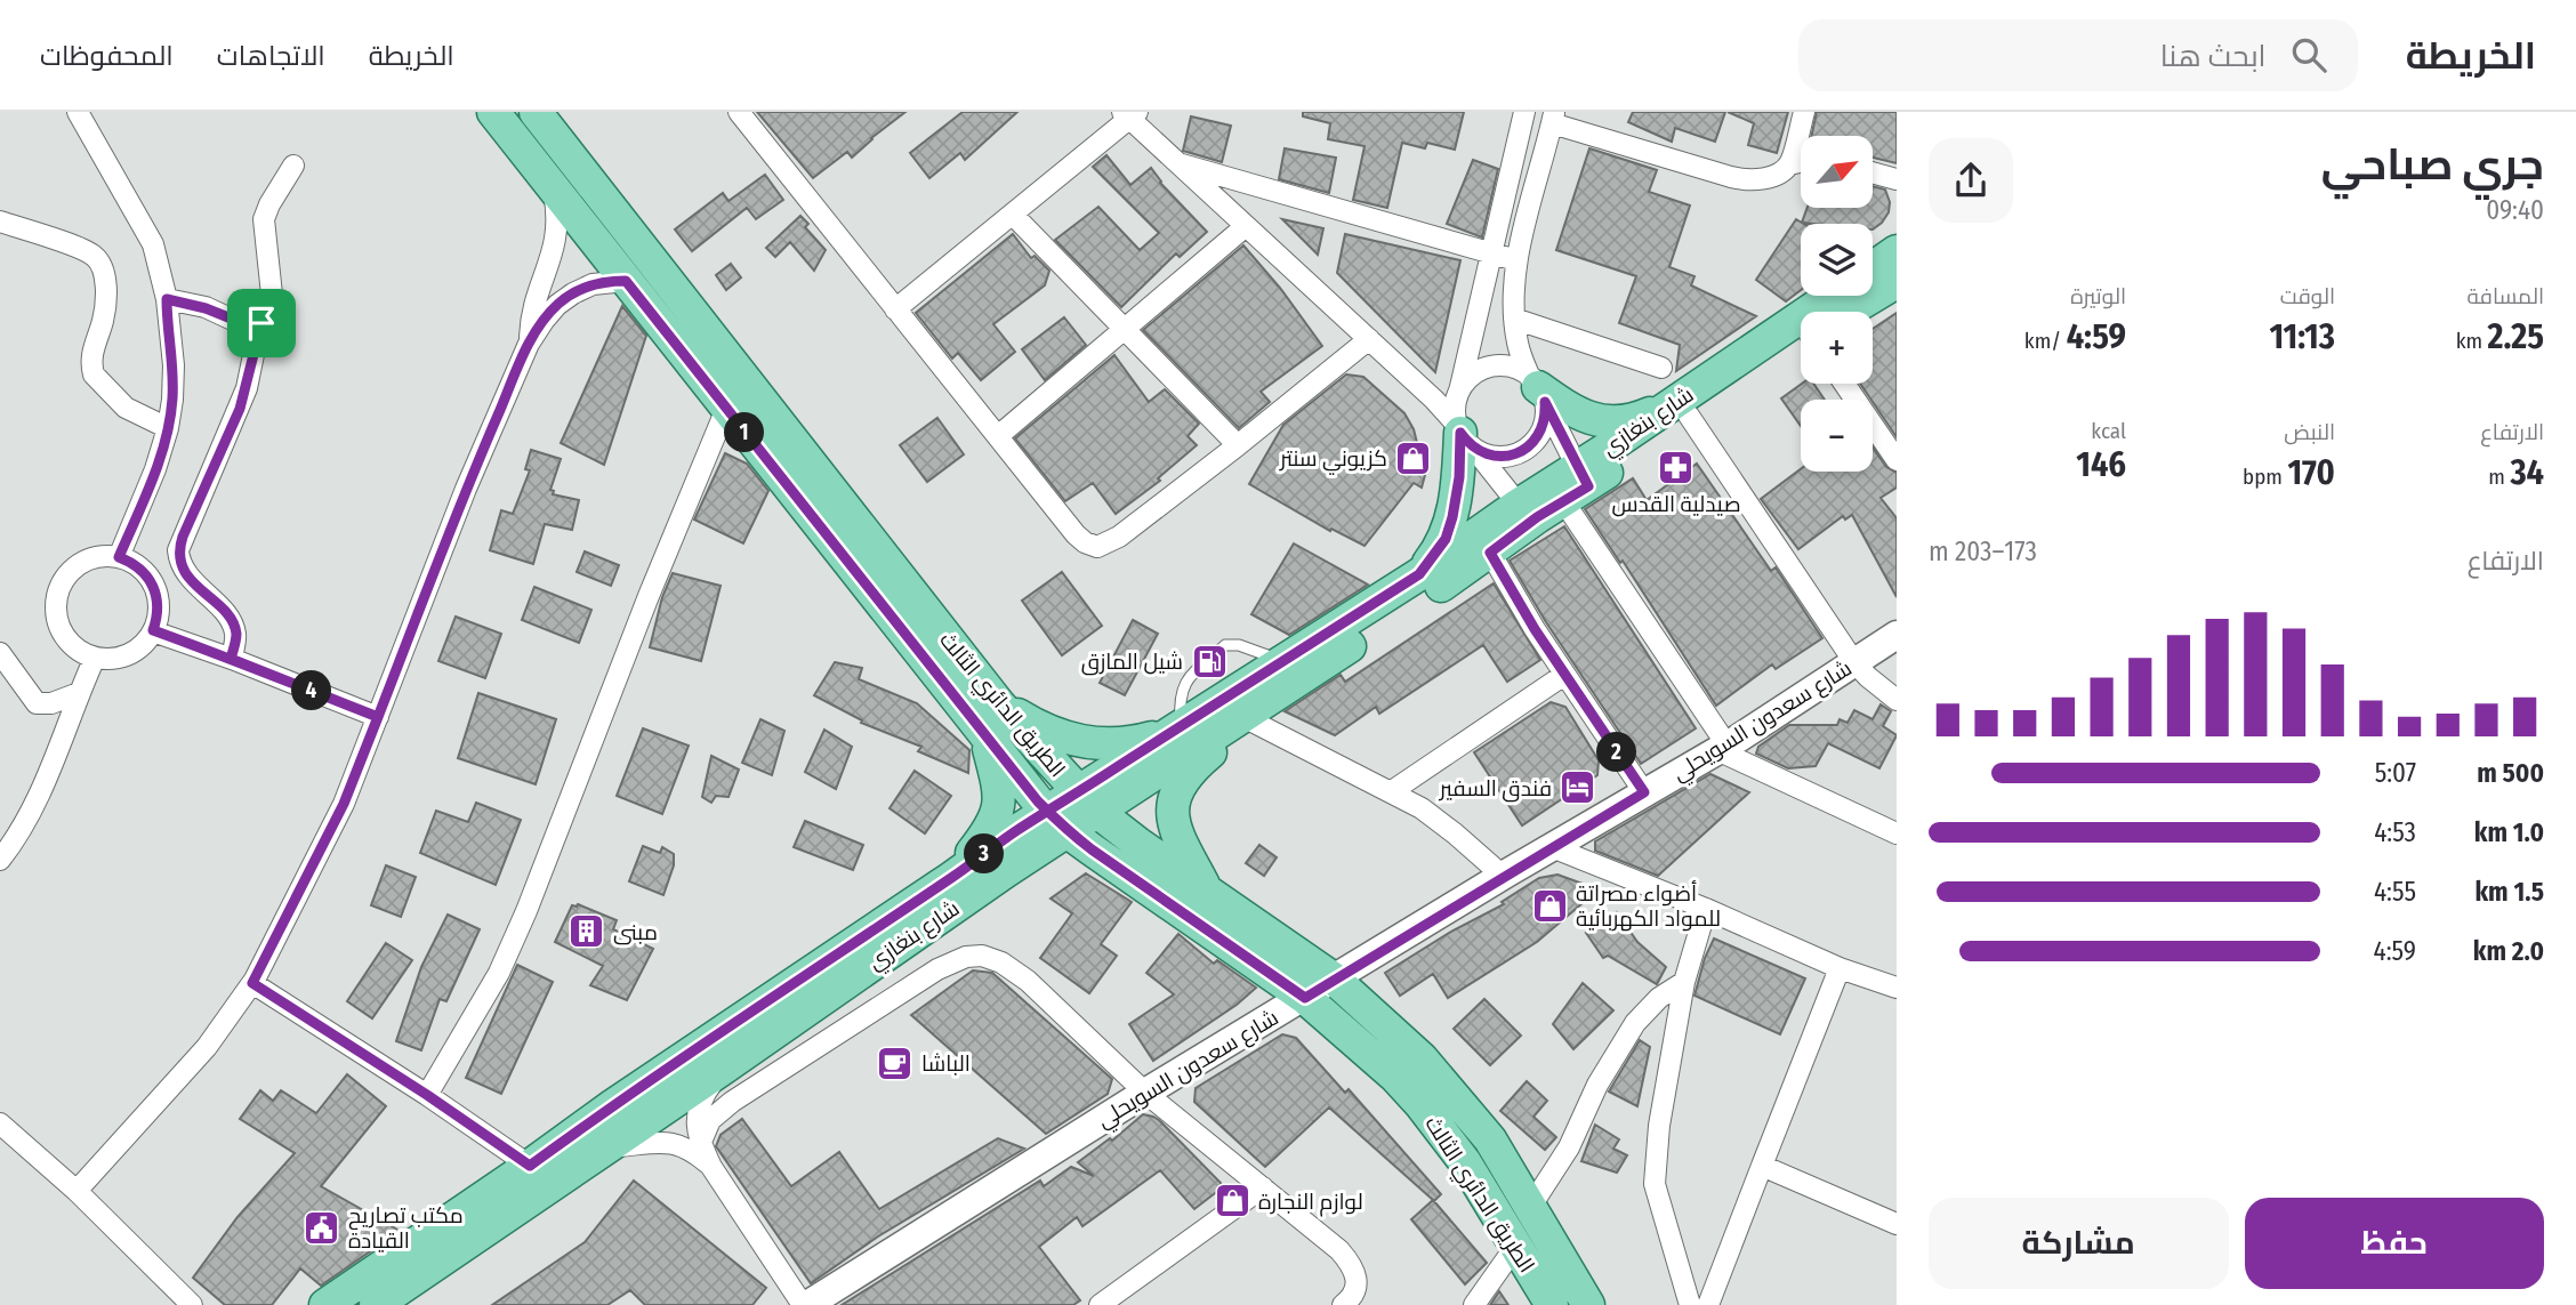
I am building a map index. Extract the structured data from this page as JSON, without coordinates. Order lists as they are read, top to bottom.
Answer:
{
  "streets": {
    "main road": ["شارع بنغازي", "الطريق الدائري الثالث", "شارع سعدون السويحلي"]
  },
  "crossings": [
    ["شارع بنغازي", "الطريق الدائري الثالث"],
    ["الطريق الدائري الثالث", "شارع سعدون السويحلي"]
  ],
  "places": {
    "shop": ["كزيوني سنتر", "أضواء مصراتة للمواد الكهربائية", "لوازم النجارة"],
    "pharmacy": ["صيدلية القدس"],
    "fuel station": ["شيل المازق"],
    "hotel": ["فندق السفير"],
    "building": ["مبنى"],
    "cafe": ["الباشا"],
    "public building": ["مكتب تصاريح القيادة"]
  },
  "north": "top right",
  "page": {
    "header": "الخريطة",
    "search": "ابحث هنا",
    "nav": ["الخريطة", "الاتجاهات", "المحفوظات"],
    "heading": ["جري صباحي", "09:40"],
    "map_buttons": ["+", "−"],
    "stats": [
      ["المسافة", "2.25 km"],
      ["الوقت", "11:13"],
      ["الوتيرة", "4:59 /km"],
      ["الارتفاع", "34 m"],
      ["النبض", "170 bpm"],
      ["kcal", "146"]
    ],
    "pins": [
      "1",
      "4",
      "2",
      "3"
    ],
    "chart": ["الارتفاع", "173–203 m"],
    "list": [
      {
        "name": "500 m",
        "note": "5:07"
      },
      {
        "name": "1.0 km",
        "note": "4:53"
      },
      {
        "name": "1.5 km",
        "note": "4:55"
      },
      {
        "name": "2.0 km",
        "note": "4:59"
      }
    ],
    "buttons": ["حفظ", "مشاركة"]
  }
}
